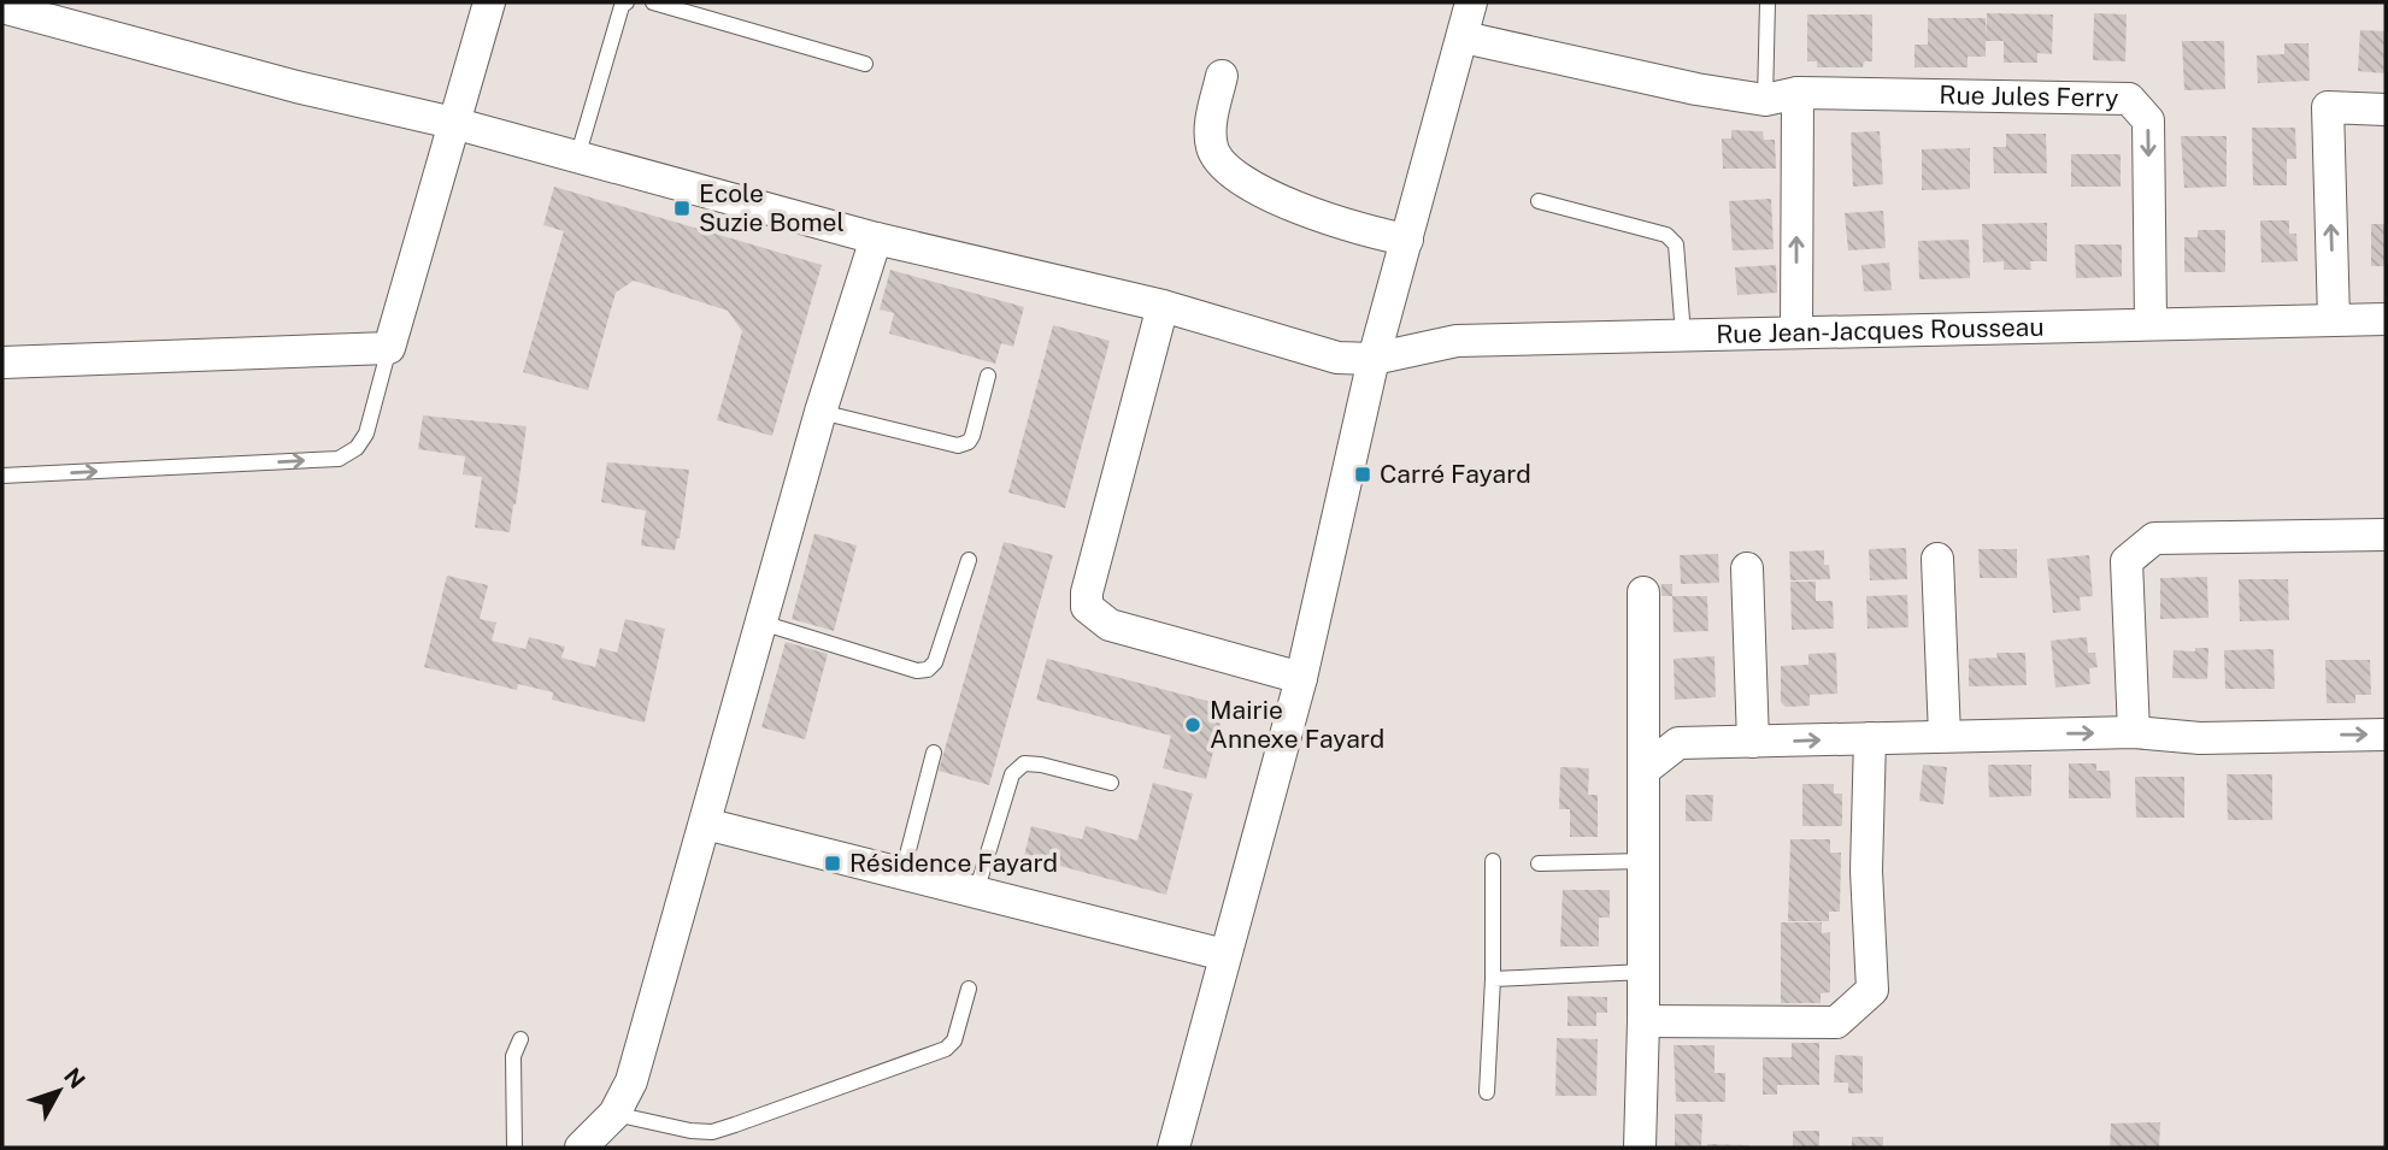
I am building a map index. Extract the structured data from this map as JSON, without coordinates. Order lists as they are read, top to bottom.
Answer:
{
  "streets": {
    "street": ["Rue Jules Ferry", "Rue Jean-Jacques Rousseau"]
  },
  "crossings": [
    ["Rue Jules Ferry", "Rue Jean-Jacques Rousseau"]
  ],
  "places": {
    "transit": ["Ecole Suzie Bomel", "Carré Fayard", "Résidence Fayard"],
    "other": ["Mairie Annexe Fayard"]
  },
  "north": "top right"
}
